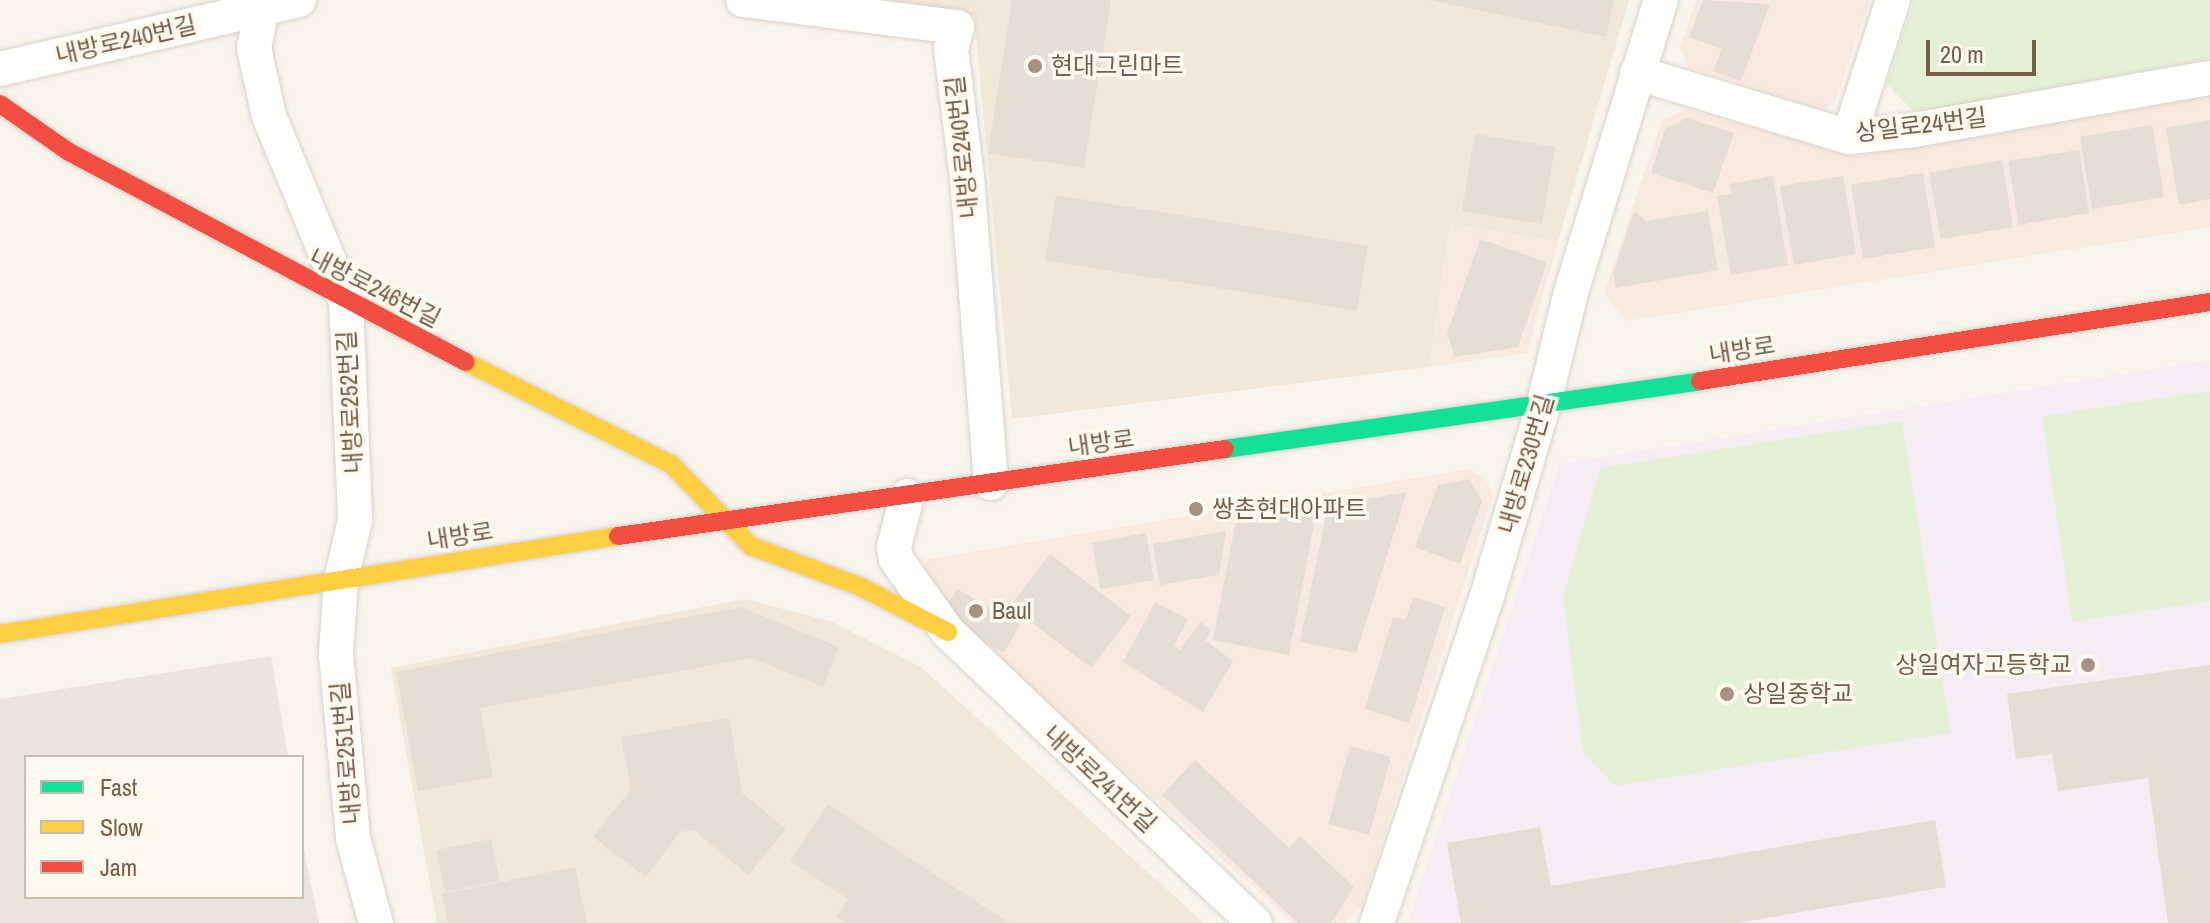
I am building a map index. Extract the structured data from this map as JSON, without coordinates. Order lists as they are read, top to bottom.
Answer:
{
  "streets": {
    "street": [
      "내방로240번길",
      "상일로24번길",
      "내방로246번길",
      "내방로",
      "내방로252번길",
      "내방로230번길",
      "내방로251번길",
      "내방로241번길"
    ]
  },
  "crossings": [
    ["내방로240번길", "내방로"],
    ["내방로240번길", "내방로252번길"],
    ["상일로24번길", "내방로230번길"],
    ["내방로246번길", "내방로"],
    ["내방로246번길", "내방로252번길"],
    ["내방로246번길", "내방로241번길"],
    ["내방로", "내방로252번길"],
    ["내방로", "내방로230번길"],
    ["내방로", "내방로251번길"],
    ["내방로", "내방로241번길"],
    ["내방로252번길", "내방로251번길"]
  ],
  "places": [
    "현대그린마트",
    "쌍촌현대아파트",
    "Baul",
    "상일여자고등학교",
    "상일중학교"
  ],
  "legend": ["Fast", "Slow", "Jam"],
  "scale_bar": "20 m"
}
